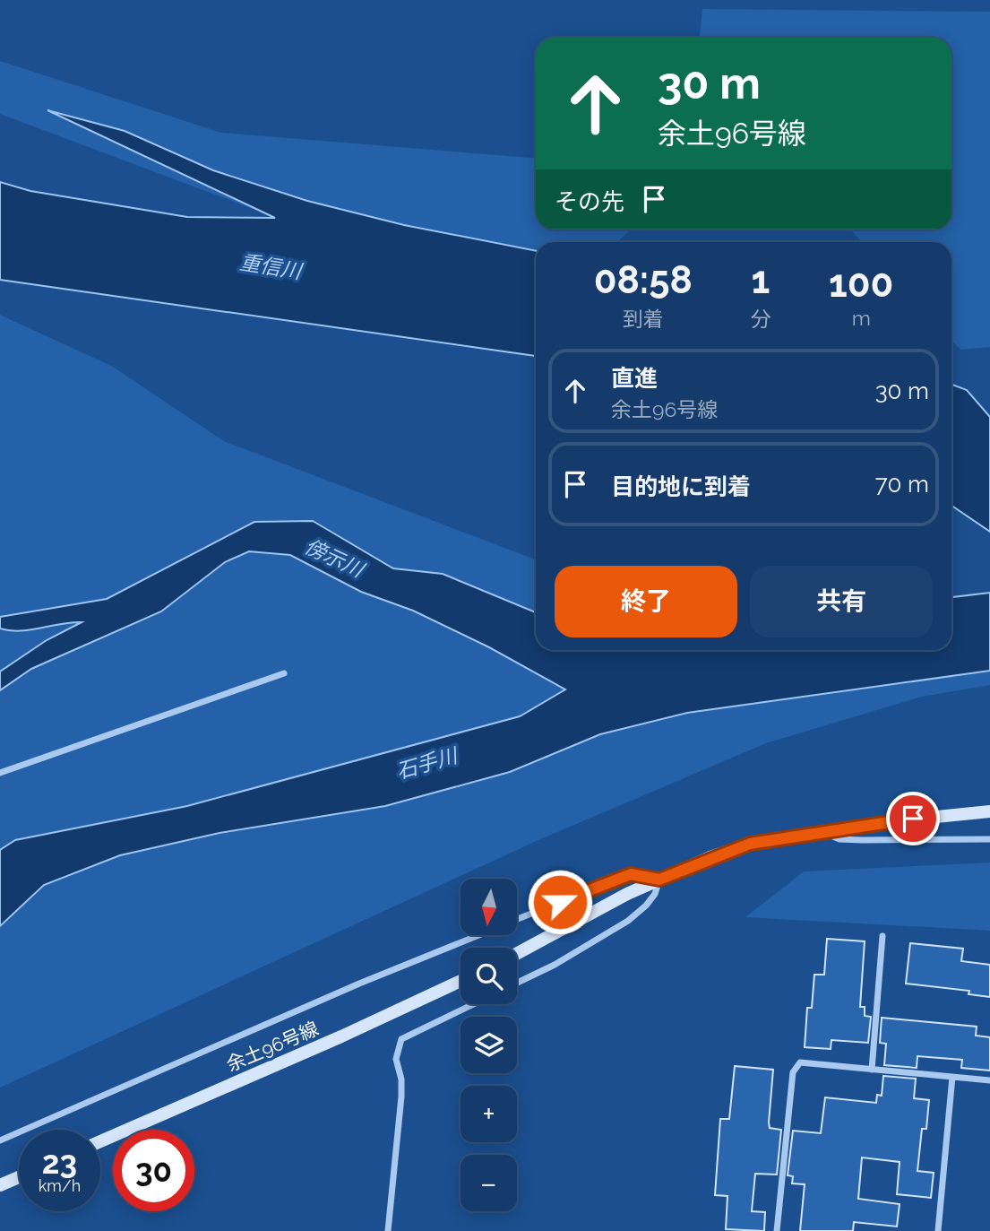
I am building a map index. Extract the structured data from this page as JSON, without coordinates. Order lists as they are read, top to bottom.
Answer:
{
  "streets": {
    "street": ["余土96号線"]
  },
  "water": ["重信川", "傍示川", "石手川"],
  "north": "bottom",
  "page": {
    "turn": ["30 m", "余土96号線"],
    "then": "その先",
    "eta": [
      "08:58",
      "到着",
      "1",
      "分",
      "100",
      "m"
    ],
    "list": [
      {
        "name": "直進",
        "note": "余土96号線",
        "value": "30 m"
      },
      {
        "name": "目的地に到着",
        "value": "70 m"
      }
    ],
    "buttons": ["終了", "共有"],
    "map_buttons": ["+", "−"],
    "speed": "23 km/h",
    "limit": "30"
  }
}
